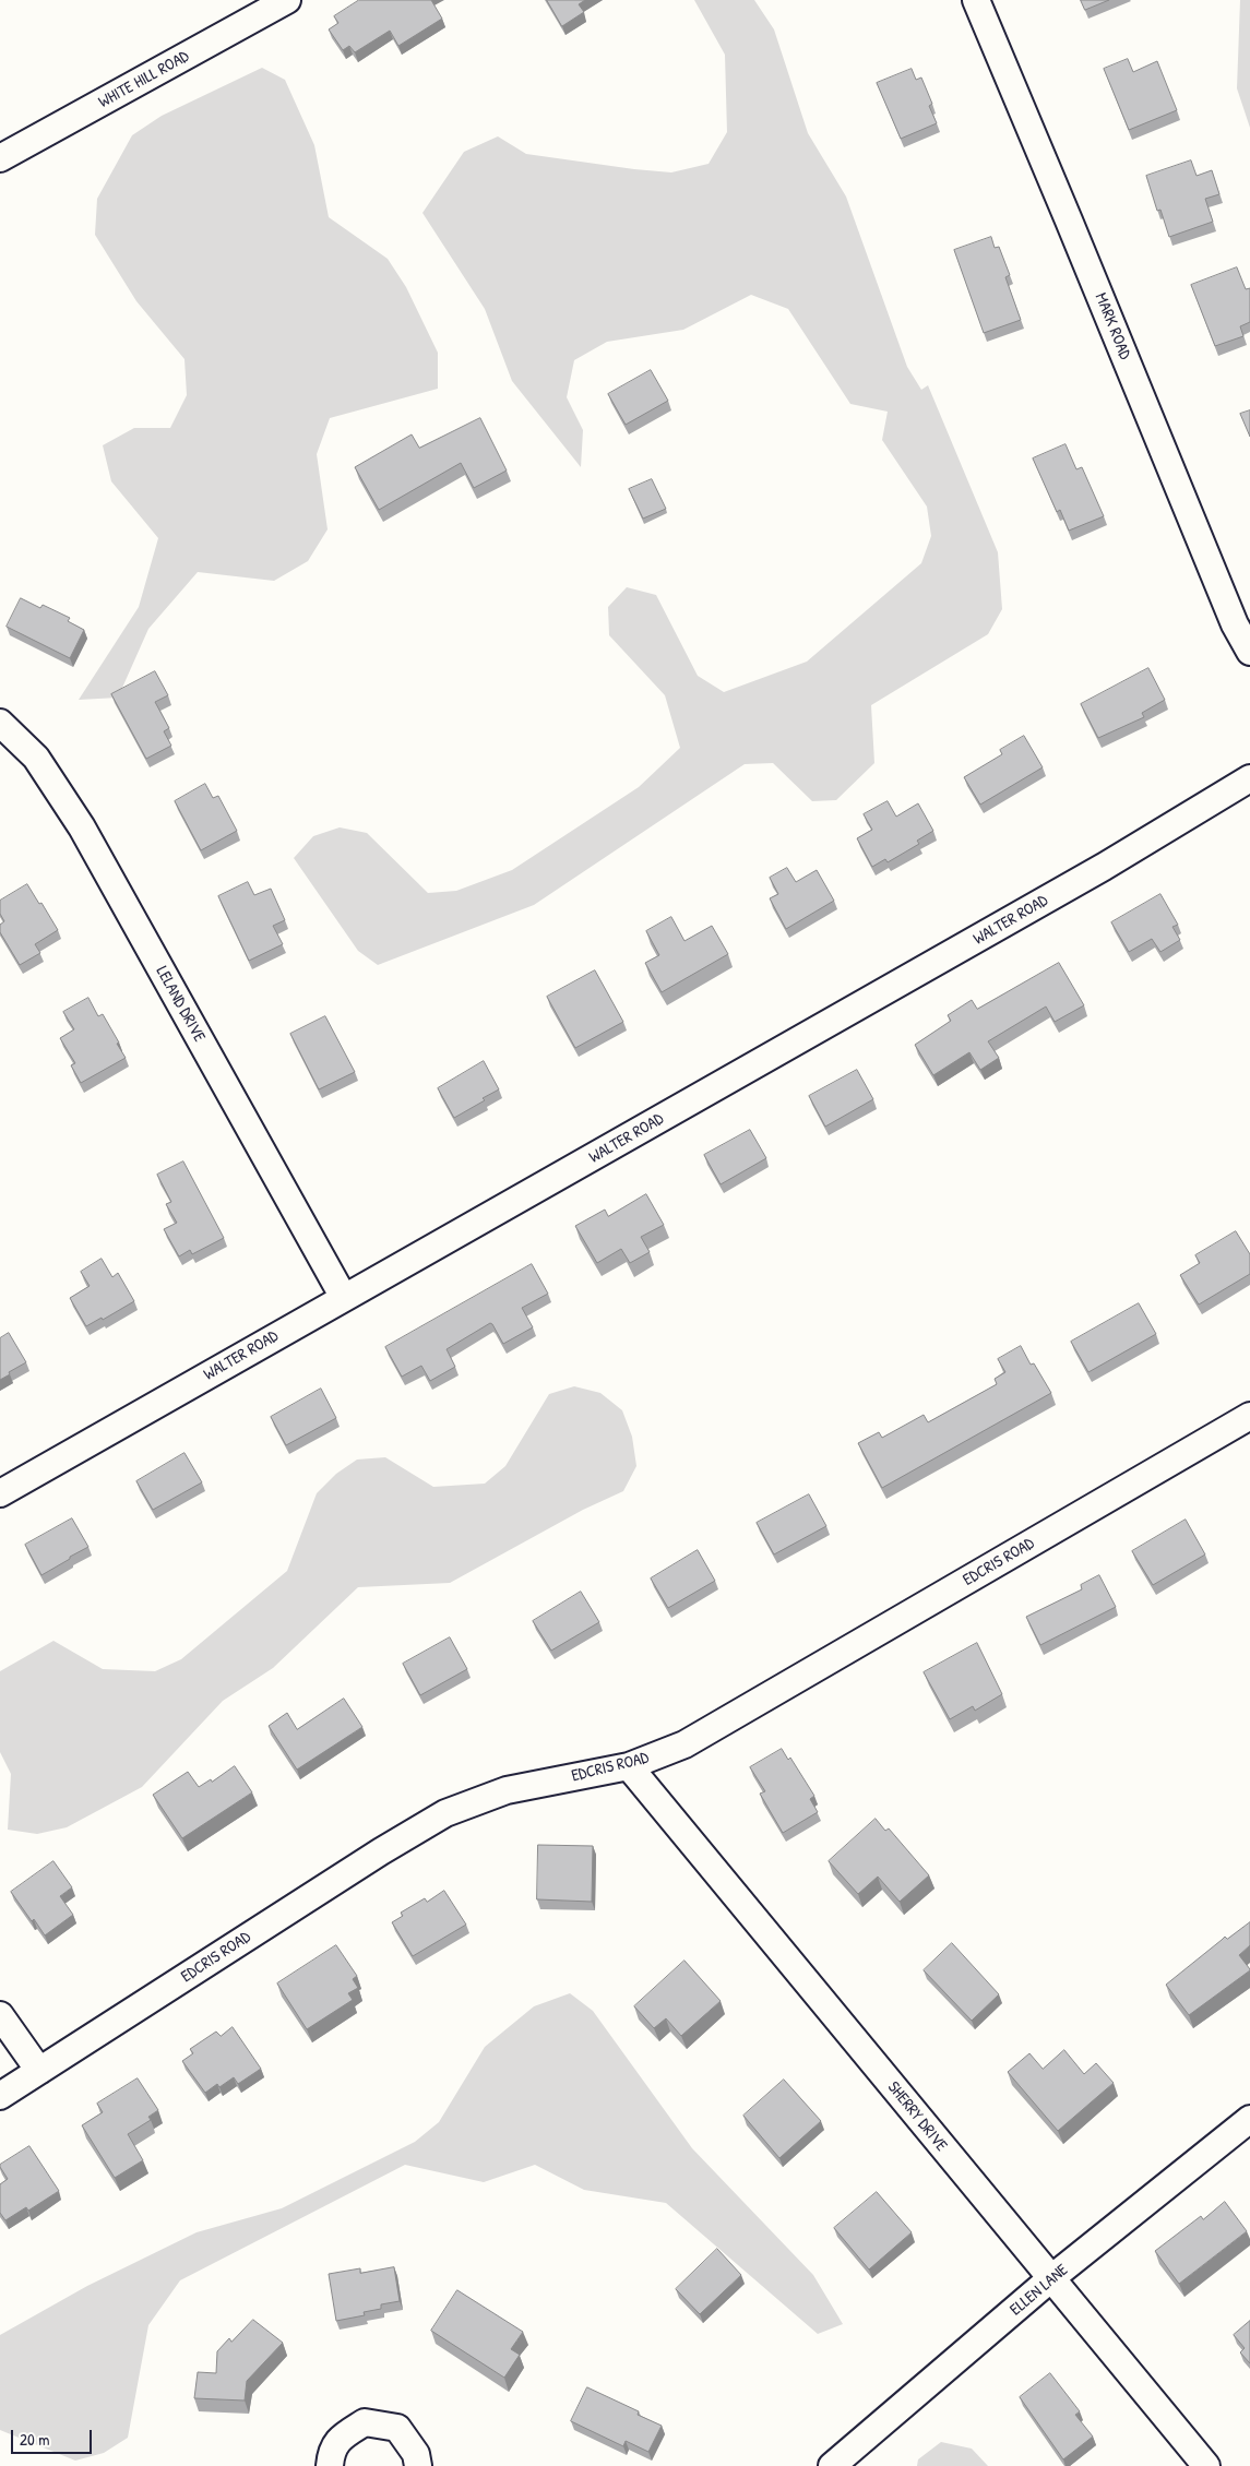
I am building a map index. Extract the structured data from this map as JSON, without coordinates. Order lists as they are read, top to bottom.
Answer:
{
  "streets": {
    "street": [
      "WHITE HILL ROAD",
      "MARK ROAD",
      "WALTER ROAD",
      "LELAND DRIVE",
      "EDCRIS ROAD",
      "SHERRY DRIVE",
      "ELLEN LANE"
    ]
  },
  "crossings": [
    ["WALTER ROAD", "LELAND DRIVE"],
    ["EDCRIS ROAD", "SHERRY DRIVE"],
    ["SHERRY DRIVE", "ELLEN LANE"]
  ],
  "scale_bar": "20 m"
}
